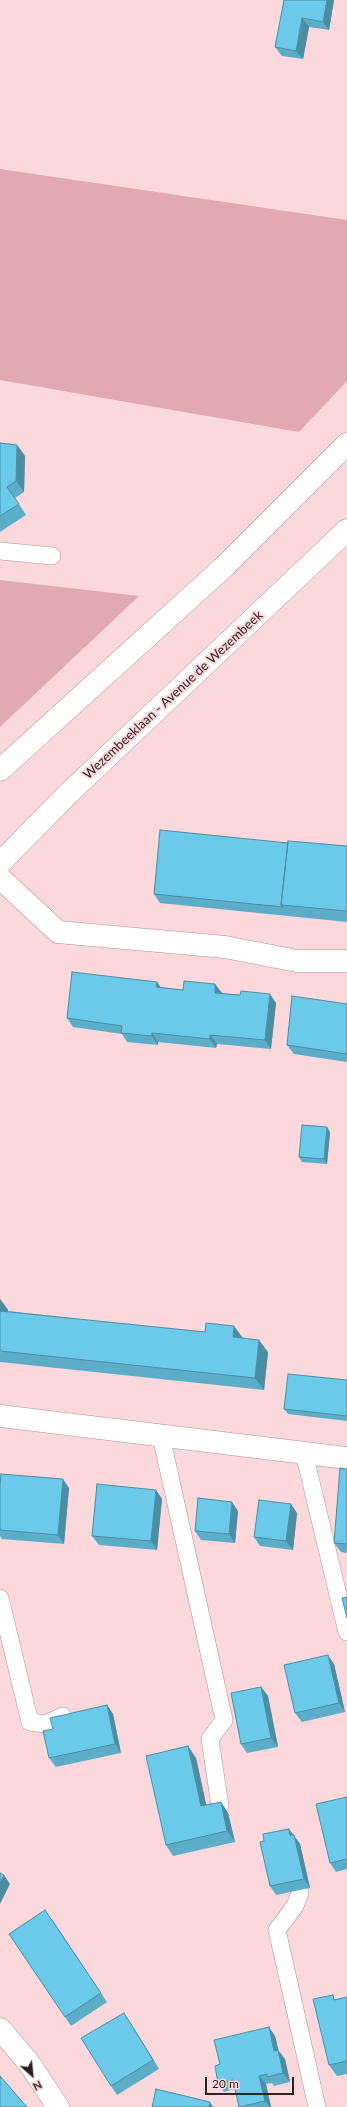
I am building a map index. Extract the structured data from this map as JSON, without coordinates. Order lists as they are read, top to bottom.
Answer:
{
  "streets": {
    "main road": ["Wezembeeklaan - Avenue de Wezembeek"]
  },
  "scale_bar": "20 m",
  "north": "bottom right"
}
